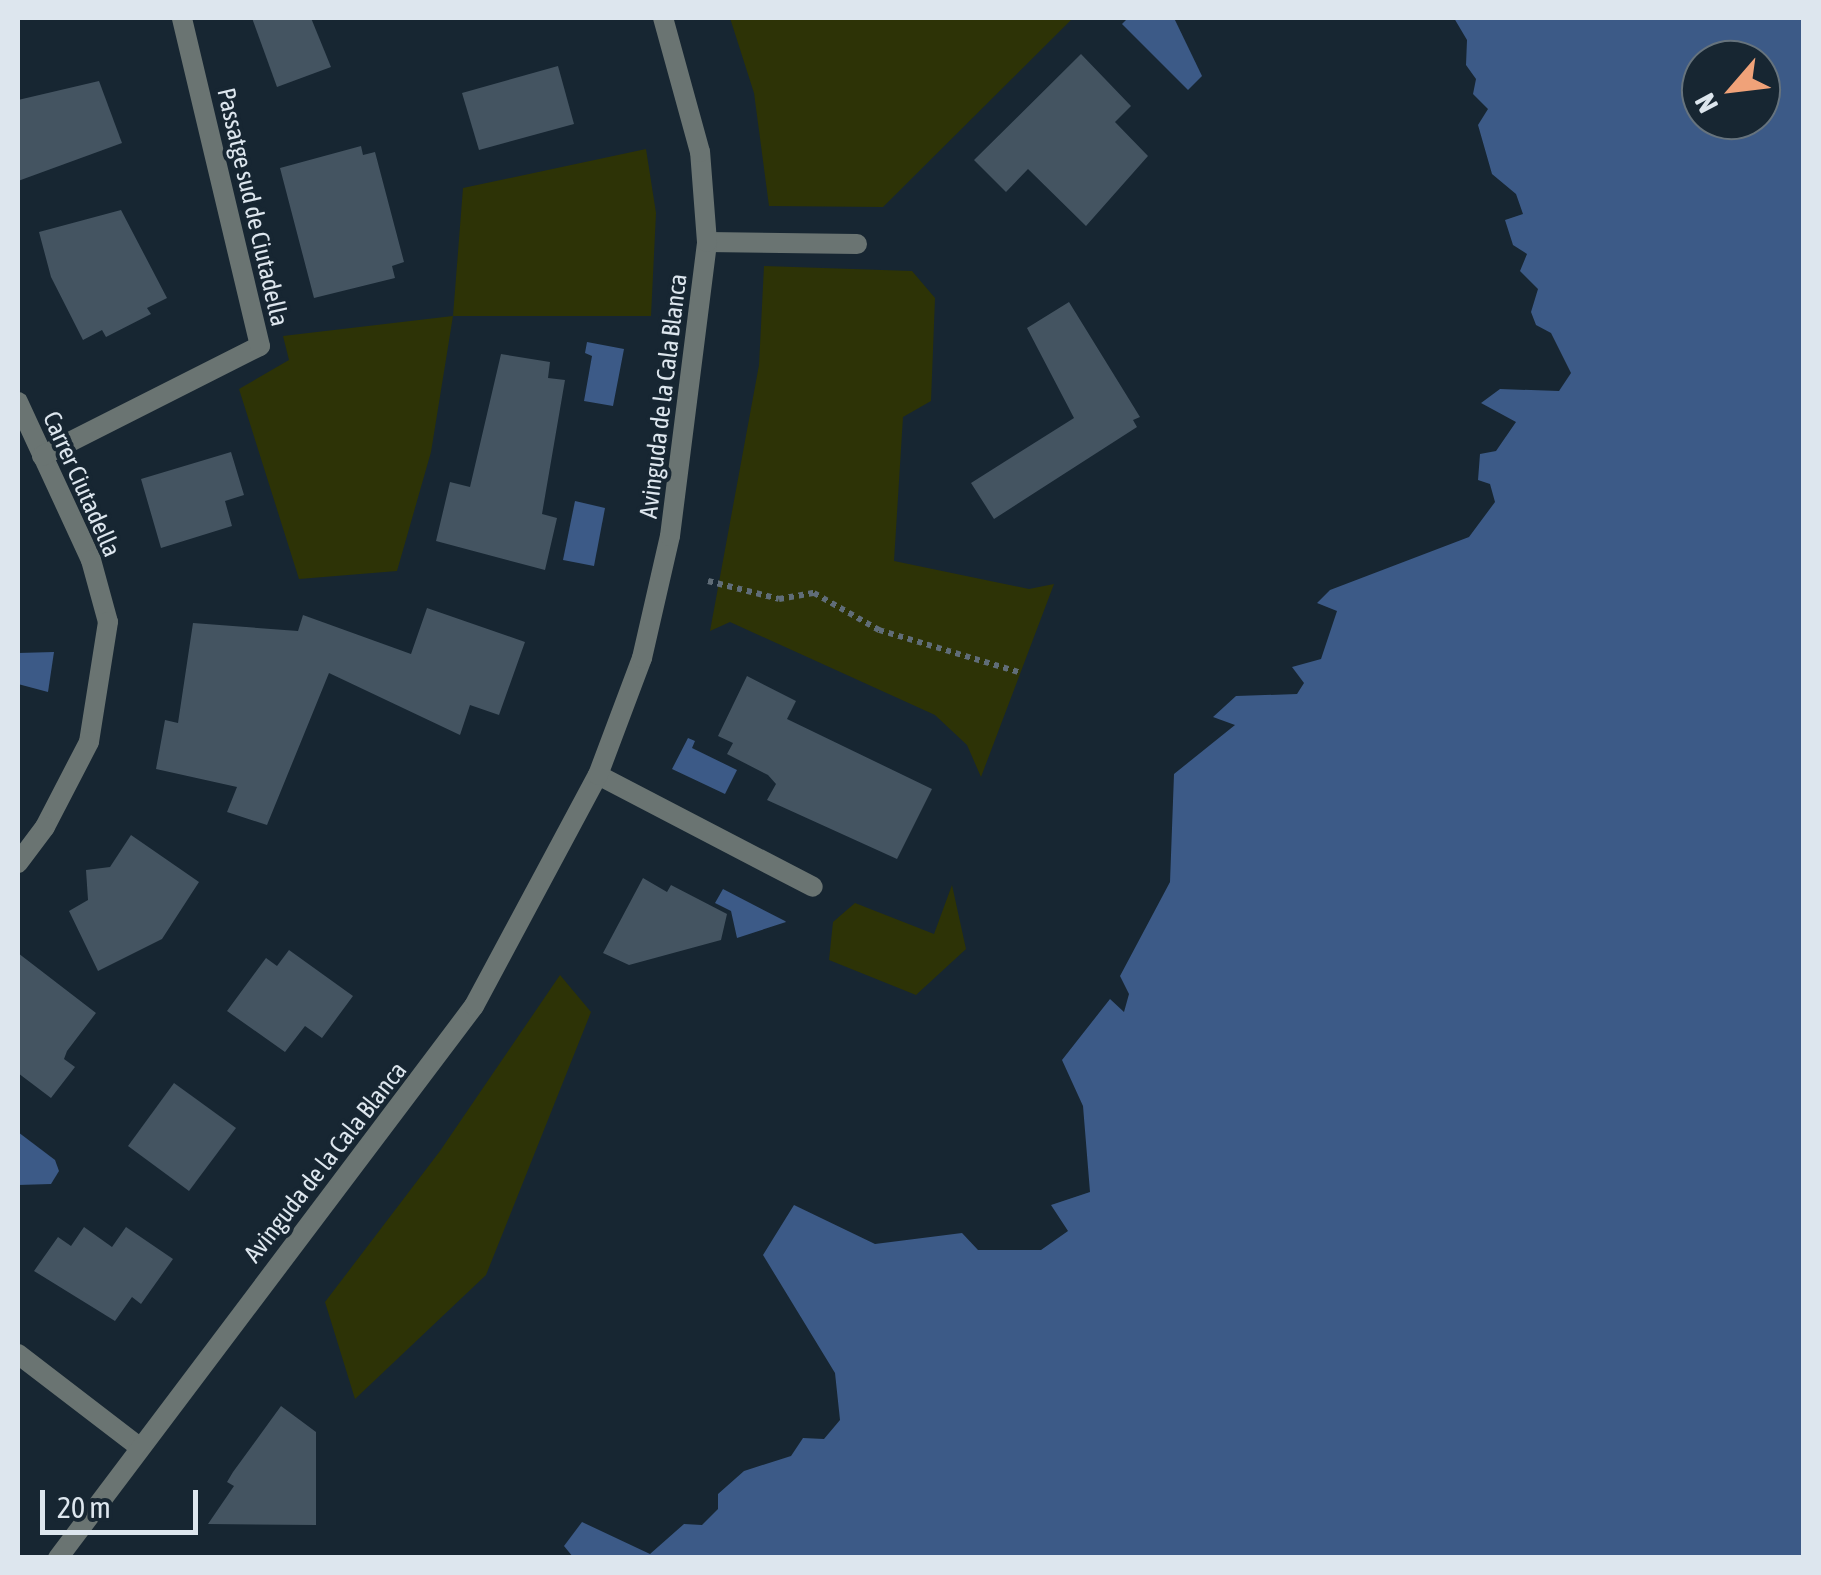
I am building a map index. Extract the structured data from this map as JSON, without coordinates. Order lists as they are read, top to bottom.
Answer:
{
  "streets": {
    "street": ["Passatge sud de Ciutadella", "Avinguda de la Cala Blanca", "Carrer Ciutadella"]
  },
  "crossings": [
    ["Passatge sud de Ciutadella", "Carrer Ciutadella"]
  ],
  "scale_bar": "20 m",
  "north": "bottom left"
}
